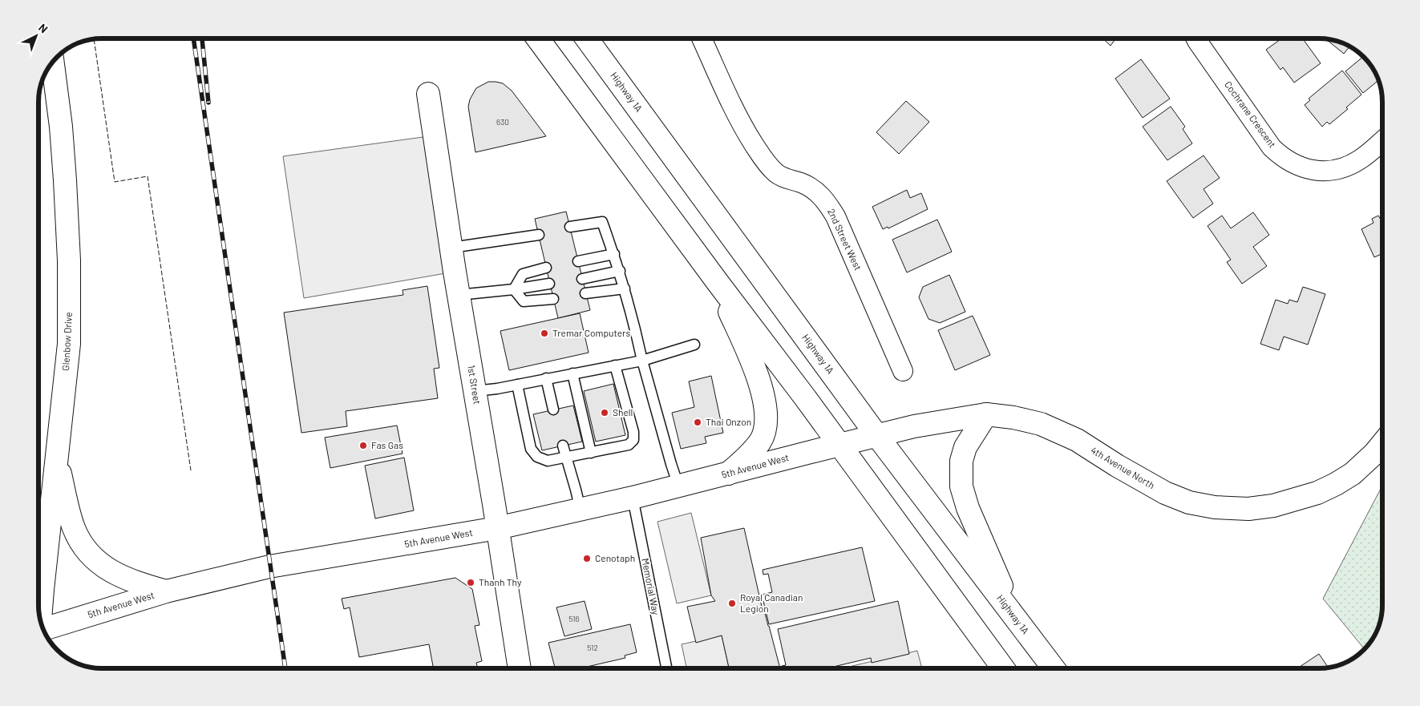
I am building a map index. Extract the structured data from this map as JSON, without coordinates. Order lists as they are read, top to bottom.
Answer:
{
  "streets": {
    "street": [
      "Highway 1A",
      "Cochrane Crescent",
      "2nd Street West",
      "Glenbow Drive",
      "1st Street",
      "5th Avenue West",
      "4th Avenue North"
    ],
    "lane": ["Memorial Way"]
  },
  "crossings": [
    ["Highway 1A", "4th Avenue North"],
    ["1st Street", "5th Avenue West"],
    ["5th Avenue West", "4th Avenue North"],
    ["5th Avenue West", "Memorial Way"]
  ],
  "places": [
    "Tremar Computers",
    "Shell",
    "Thai Onzon",
    "Fas Gas",
    "Cenotaph",
    "Thanh Thy",
    "Royal Canadian Legion"
  ],
  "house_numbers": ["630", "516", "512"],
  "north": "top right"
}
